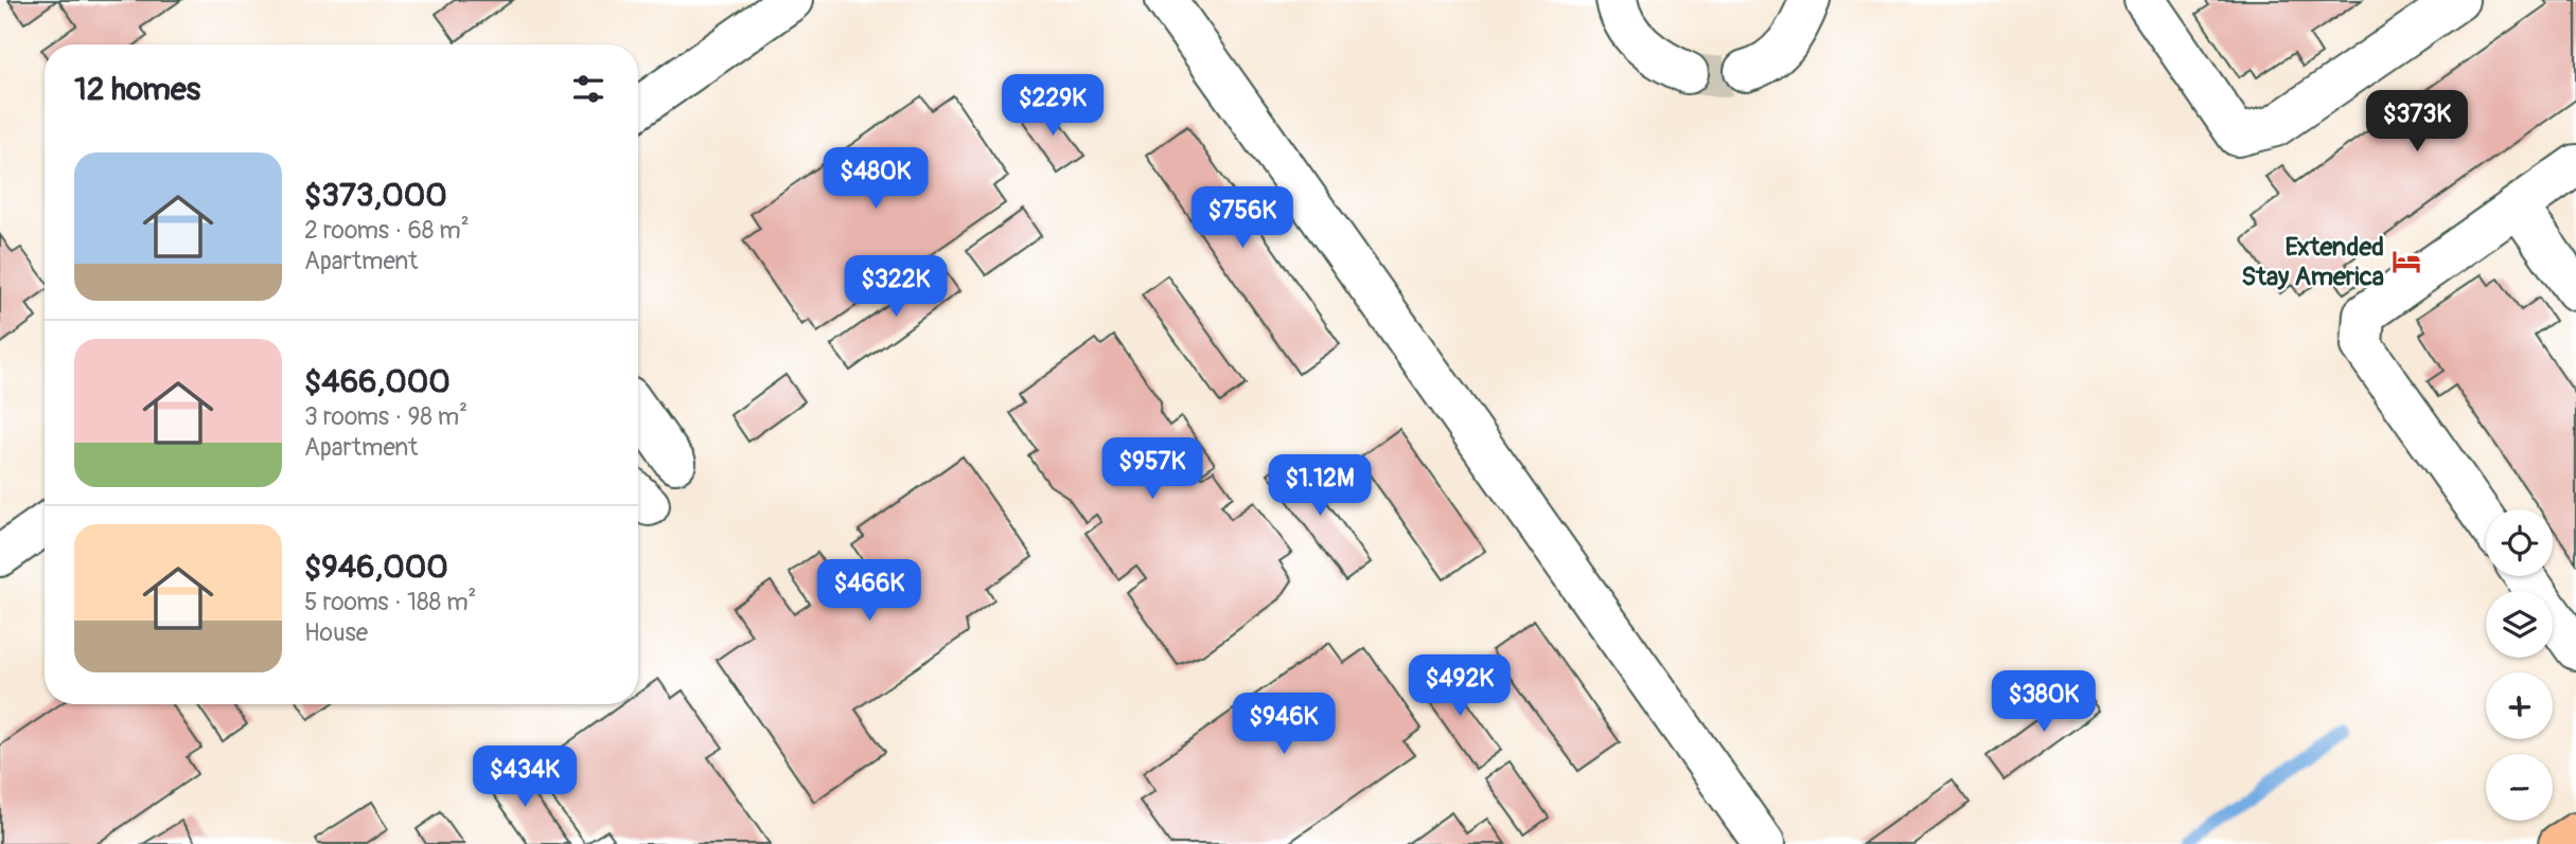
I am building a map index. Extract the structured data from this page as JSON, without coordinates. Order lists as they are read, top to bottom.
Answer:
{
  "places": {
    "hotel": ["Extended Stay America"]
  },
  "page": {
    "heading": "12 homes",
    "price": [
      "$229K",
      "$373K",
      "$480K",
      "$756K",
      "$322K",
      "$957K",
      "$1.12M",
      "$466K",
      "$492K",
      "$380K",
      "$946K",
      "$434K"
    ],
    "list": [
      {
        "name": "$373,000",
        "note": "2 rooms · 68 m² · Apartment"
      },
      {
        "name": "$466,000",
        "note": "3 rooms · 98 m² · Apartment"
      },
      {
        "name": "$946,000",
        "note": "5 rooms · 188 m² · House"
      }
    ],
    "map_buttons": ["+", "−"]
  }
}
